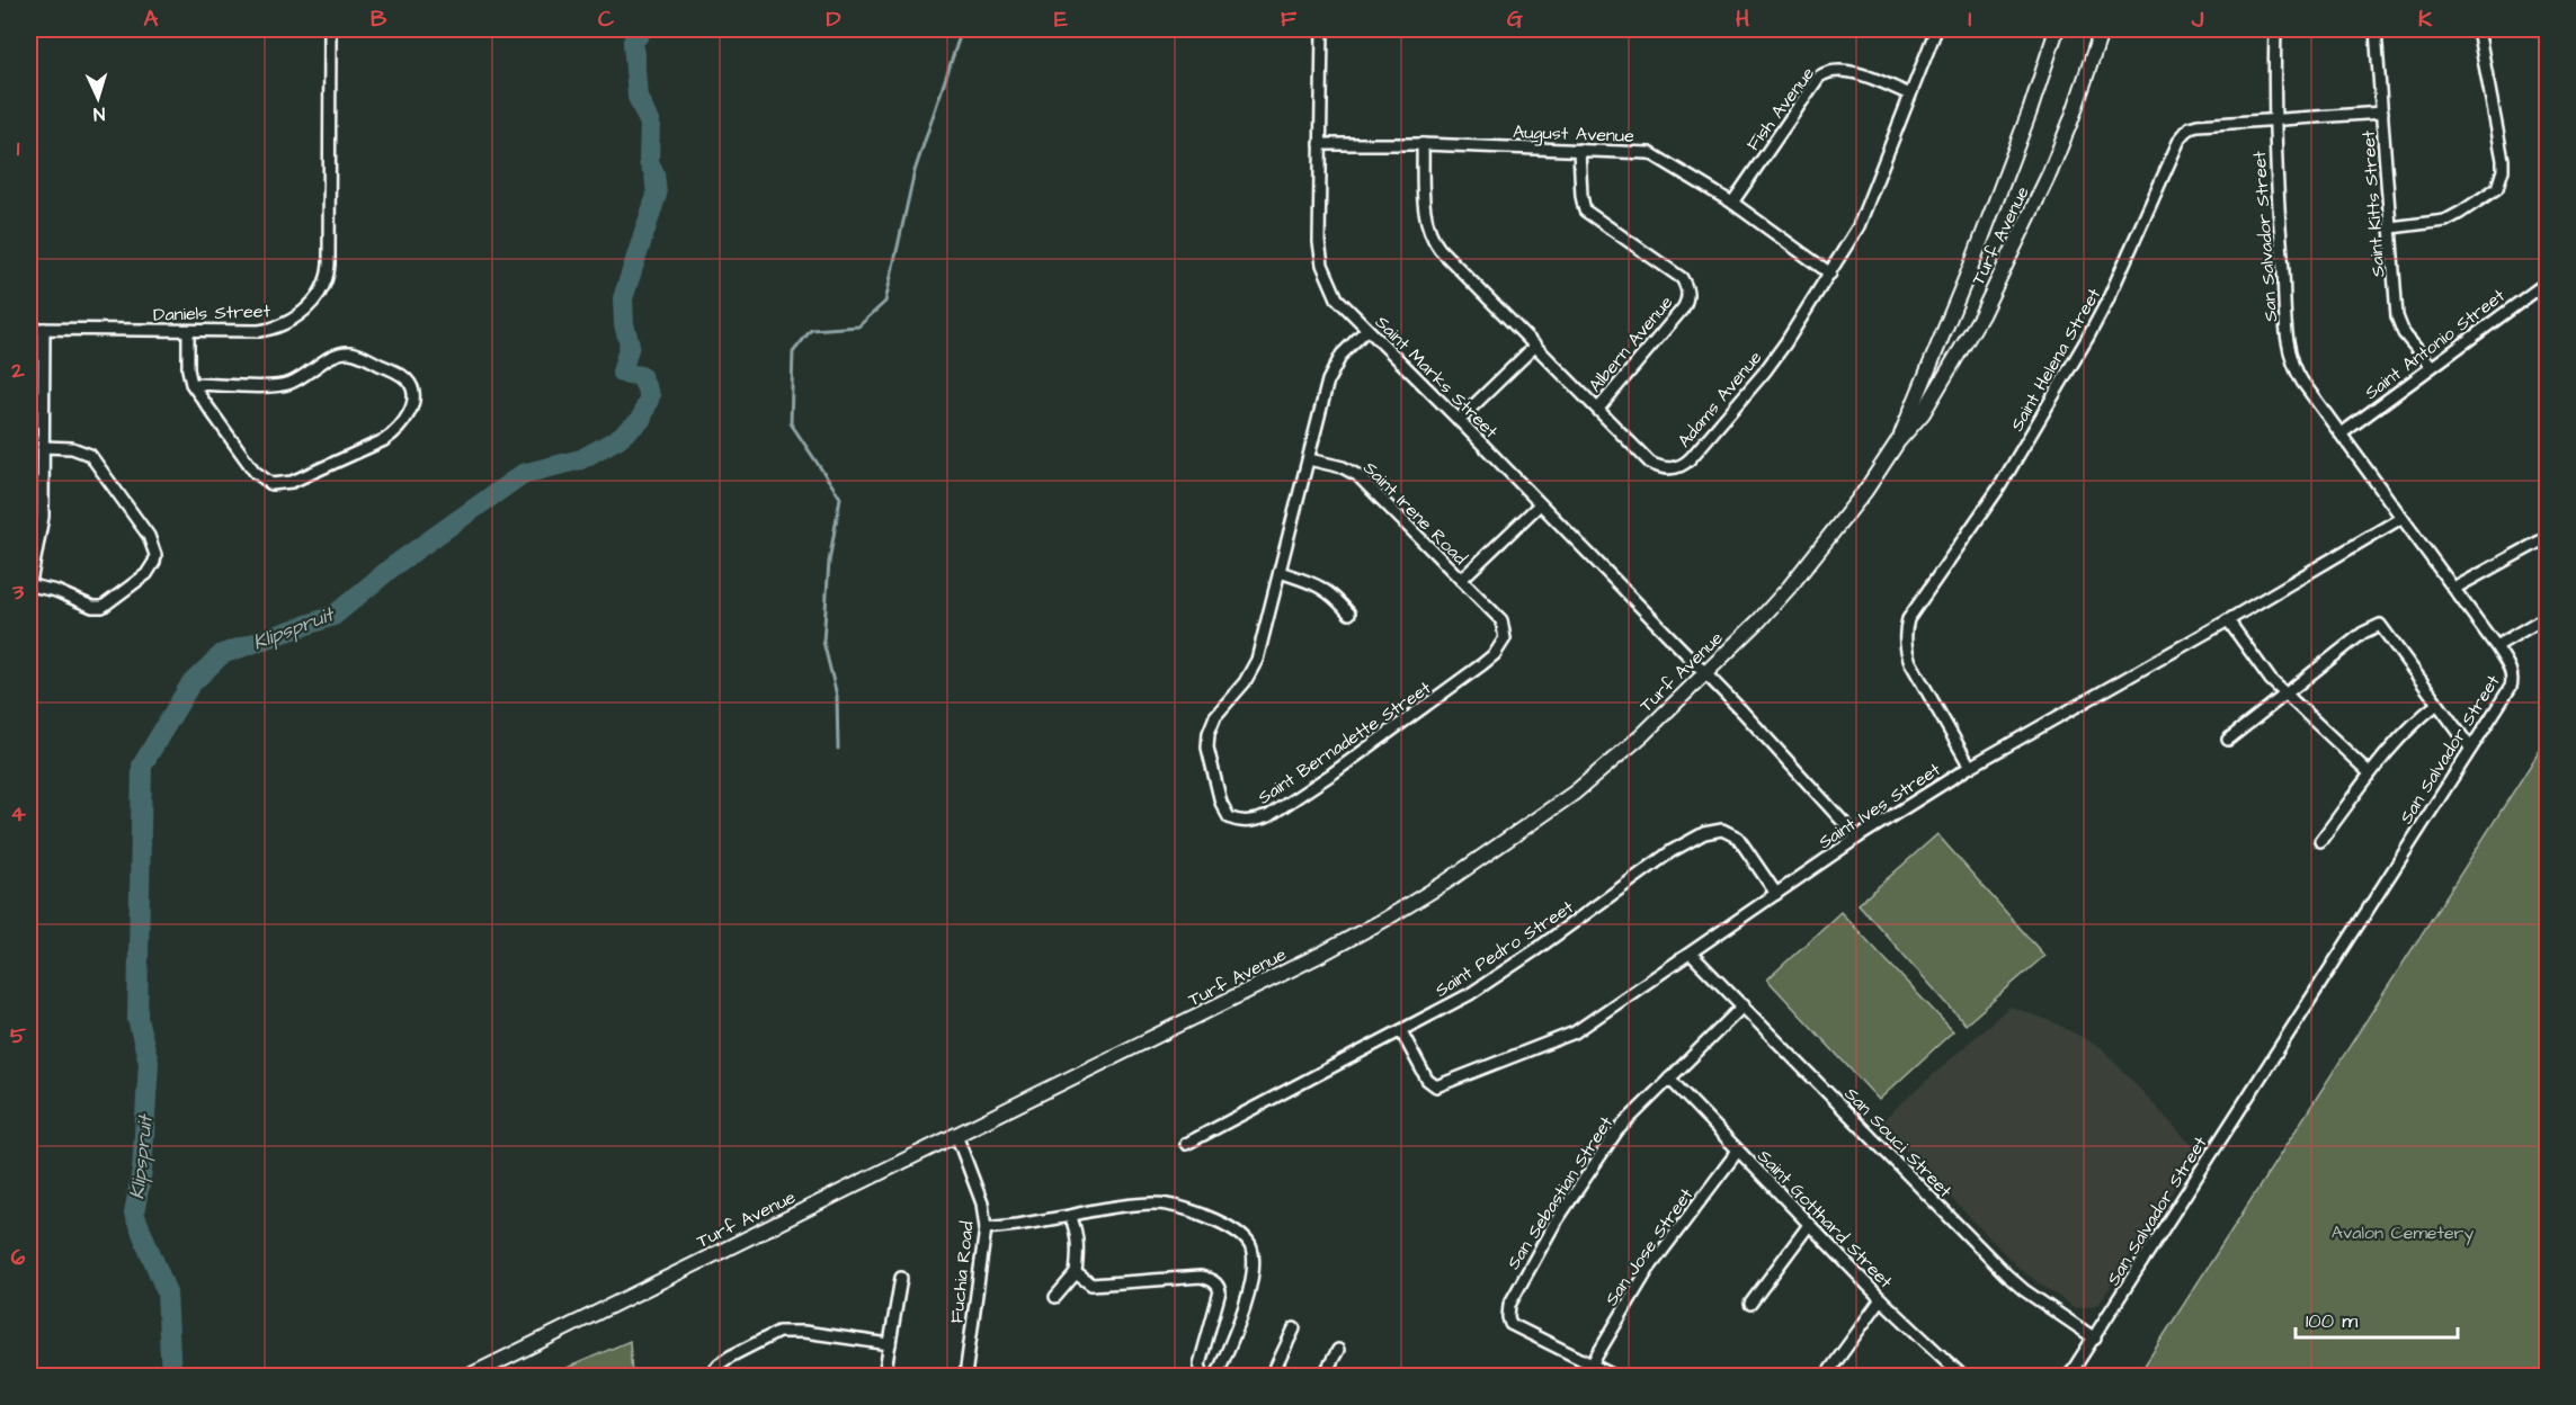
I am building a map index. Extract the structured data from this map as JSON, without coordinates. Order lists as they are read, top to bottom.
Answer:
{
  "streets": {
    "main road": ["Turf Avenue"],
    "street": [
      "Fish Avenue",
      "August Avenue",
      "Saint Kitts Street",
      "San Salvador Street",
      "Daniels Street",
      "Albern Avenue",
      "Saint Antonio Street",
      "Saint Helena Street",
      "Saint Marks Street",
      "Adams Avenue",
      "Saint Irene Road",
      "Saint Bernadette Street",
      "Saint Ives Street",
      "Saint Pedro Street",
      "San Souci Street",
      "San Sebastian Street",
      "Saint Gotthard Street",
      "San Jose Street",
      "Fuchia Road"
    ]
  },
  "crossings": [
    ["Fish Avenue", "August Avenue"],
    ["Fish Avenue", "Adams Avenue"],
    ["August Avenue", "Albern Avenue"],
    ["August Avenue", "Saint Marks Street"],
    ["August Avenue", "Adams Avenue"],
    ["Saint Kitts Street", "Saint Antonio Street"],
    ["Saint Kitts Street", "Saint Helena Street"],
    ["Turf Avenue", "Saint Marks Street"],
    ["Turf Avenue", "Fuchia Road"],
    ["San Salvador Street", "Saint Antonio Street"],
    ["San Salvador Street", "Saint Helena Street"],
    ["San Salvador Street", "Saint Ives Street"],
    ["San Salvador Street", "San Souci Street"],
    ["Albern Avenue", "Adams Avenue"],
    ["Saint Helena Street", "Saint Ives Street"],
    ["Saint Marks Street", "Saint Bernadette Street"],
    ["Saint Marks Street", "Saint Ives Street"],
    ["Saint Irene Road", "Saint Bernadette Street"],
    ["Saint Ives Street", "Saint Pedro Street"],
    ["Saint Ives Street", "San Souci Street"],
    ["San Souci Street", "San Sebastian Street"],
    ["San Sebastian Street", "Saint Gotthard Street"],
    ["San Sebastian Street", "San Jose Street"],
    ["Saint Gotthard Street", "San Jose Street"]
  ],
  "water": ["Klipspruit"],
  "parks": ["Avalon Cemetery"],
  "scale_bar": "100 m",
  "north": "bottom",
  "grid": {
    "columns": [
      "A",
      "B",
      "C",
      "D",
      "E",
      "F",
      "G",
      "H",
      "I",
      "J",
      "K"
    ],
    "rows": [
      "1",
      "2",
      "3",
      "4",
      "5",
      "6"
    ]
  }
}
